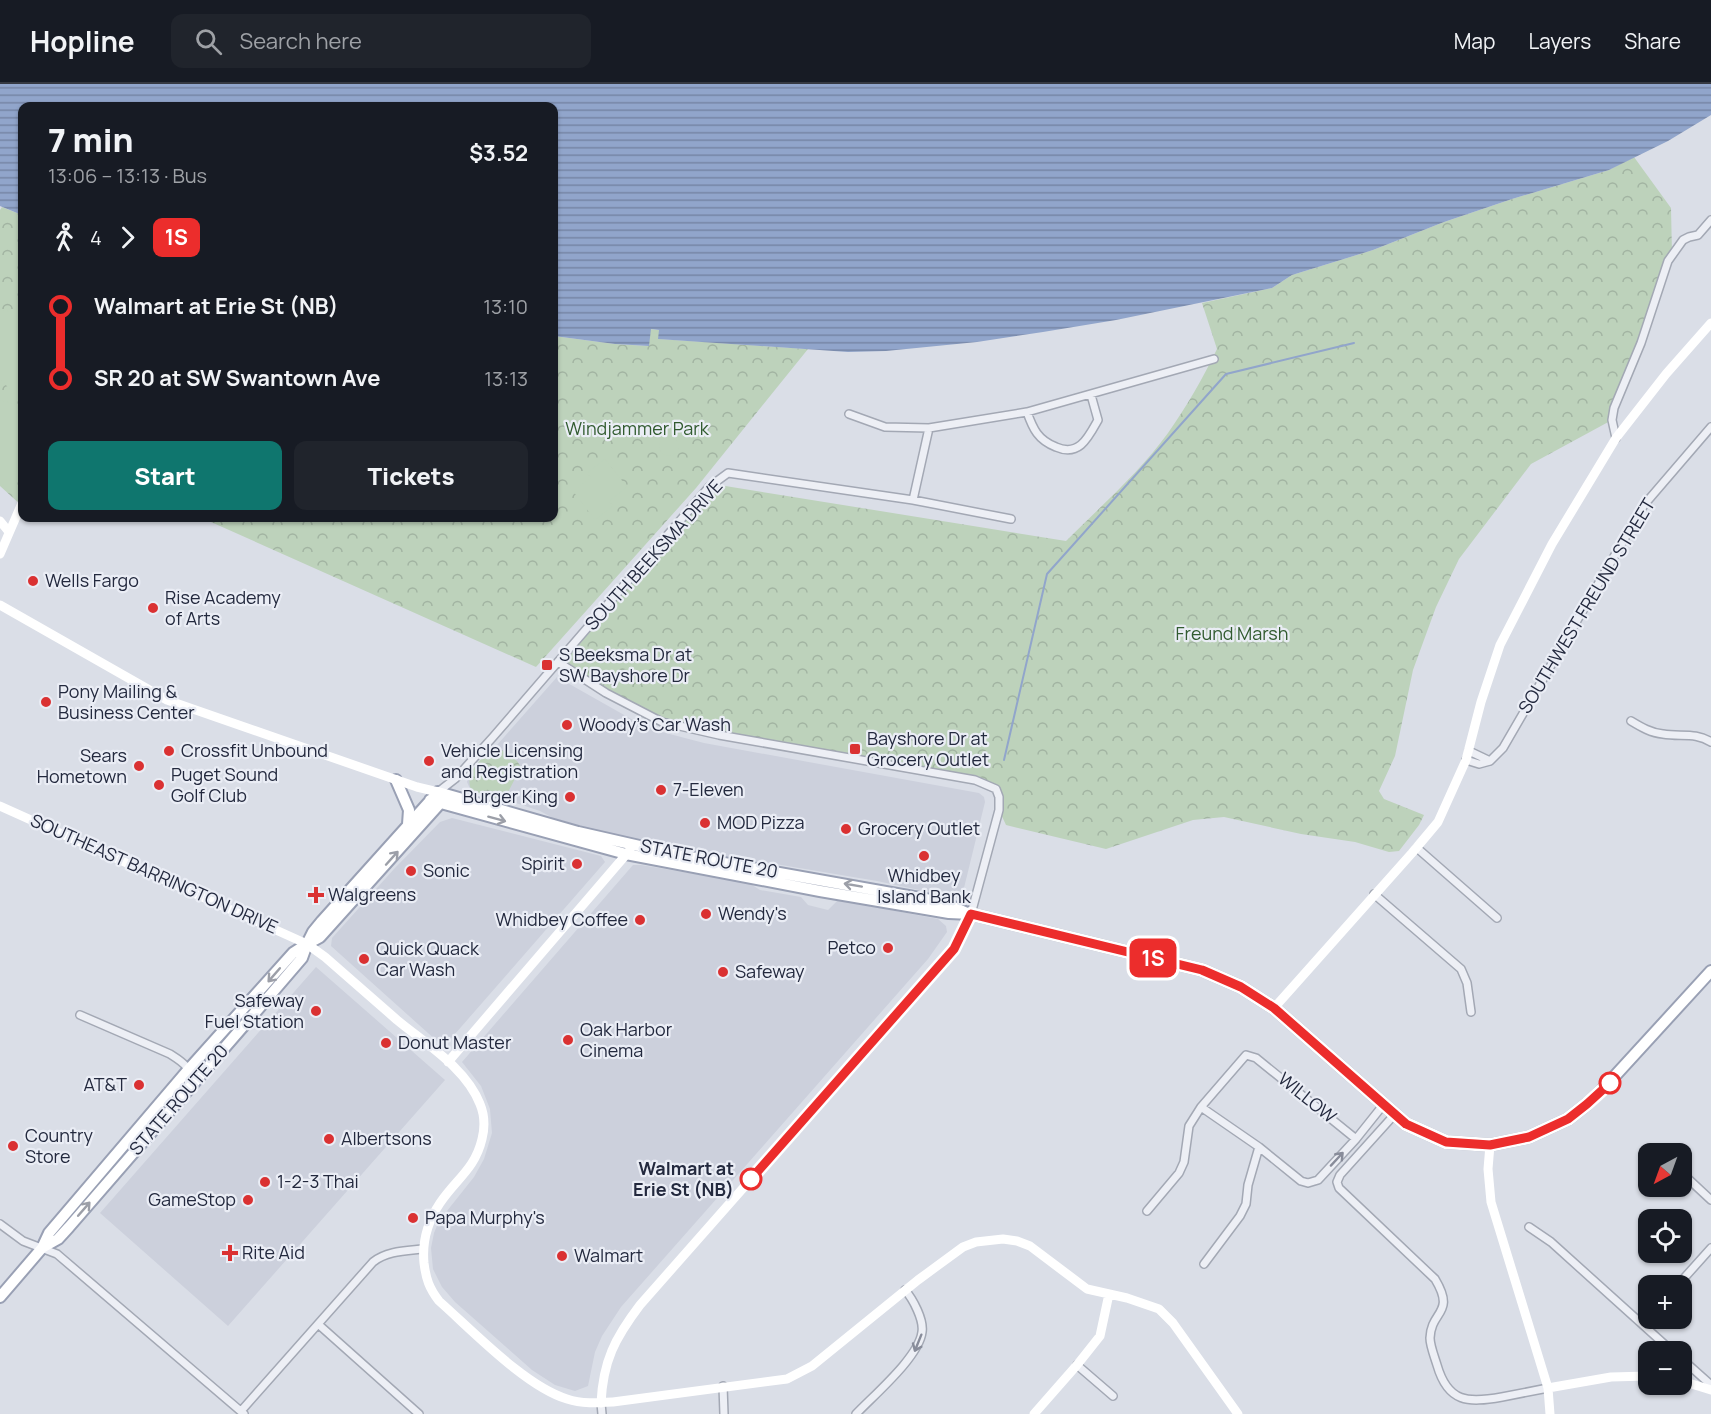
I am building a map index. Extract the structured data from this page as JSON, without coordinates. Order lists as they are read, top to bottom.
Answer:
{
  "streets": {
    "main road": ["STATE ROUTE 20"],
    "street": [
      "SOUTH BEEKSMA DRIVE",
      "SOUTHWEST FREUND STREET",
      "SOUTHEAST BARRINGTON DRIVE",
      "WILLOW"
    ]
  },
  "crossings": [
    ["SOUTH BEEKSMA DRIVE", "STATE ROUTE 20"],
    ["STATE ROUTE 20", "SOUTHEAST BARRINGTON DRIVE"]
  ],
  "parks": ["Windjammer Park", "Freund Marsh"],
  "places": {
    "other": [
      "Wells Fargo",
      "Rise Academy of Arts",
      "Pony Mailing & Business Center",
      "Woody's Car Wash",
      "Crossfit Unbound",
      "Vehicle Licensing and Registration",
      "Sears Hometown",
      "Puget Sound Golf Club",
      "7-Eleven",
      "Burger King",
      "MOD Pizza",
      "Grocery Outlet",
      "Whidbey Island Bank",
      "Spirit",
      "Sonic",
      "Wendy's",
      "Whidbey Coffee",
      "Petco",
      "Quick Quack Car Wash",
      "Safeway",
      "Safeway Fuel Station",
      "Oak Harbor Cinema",
      "Donut Master",
      "AT&T",
      "Albertsons",
      "Country Store",
      "Walmart at Erie St (NB)",
      "1-2-3 Thai",
      "GameStop",
      "Papa Murphy's",
      "Walmart"
    ],
    "transit": ["S Beeksma Dr at SW Bayshore Dr", "Bayshore Dr at Grocery Outlet"],
    "health": ["Walgreens", "Rite Aid"]
  },
  "lines": ["bus line 1S"],
  "north": "bottom left",
  "page": {
    "header": "Hopline",
    "search": "Search here",
    "nav": ["Map", "Layers", "Share"],
    "on_map": "1S",
    "heading": ["7 min", "13:06 – 13:13 · Bus", "$3.52"],
    "legs": ["4", "1S"],
    "list": [
      {
        "name": "Walmart at Erie St (NB)",
        "value": "13:10"
      },
      {
        "name": "SR 20 at SW Swantown Ave",
        "value": "13:13"
      }
    ],
    "buttons": ["Start", "Tickets"],
    "map_buttons": ["+", "−"]
  }
}
